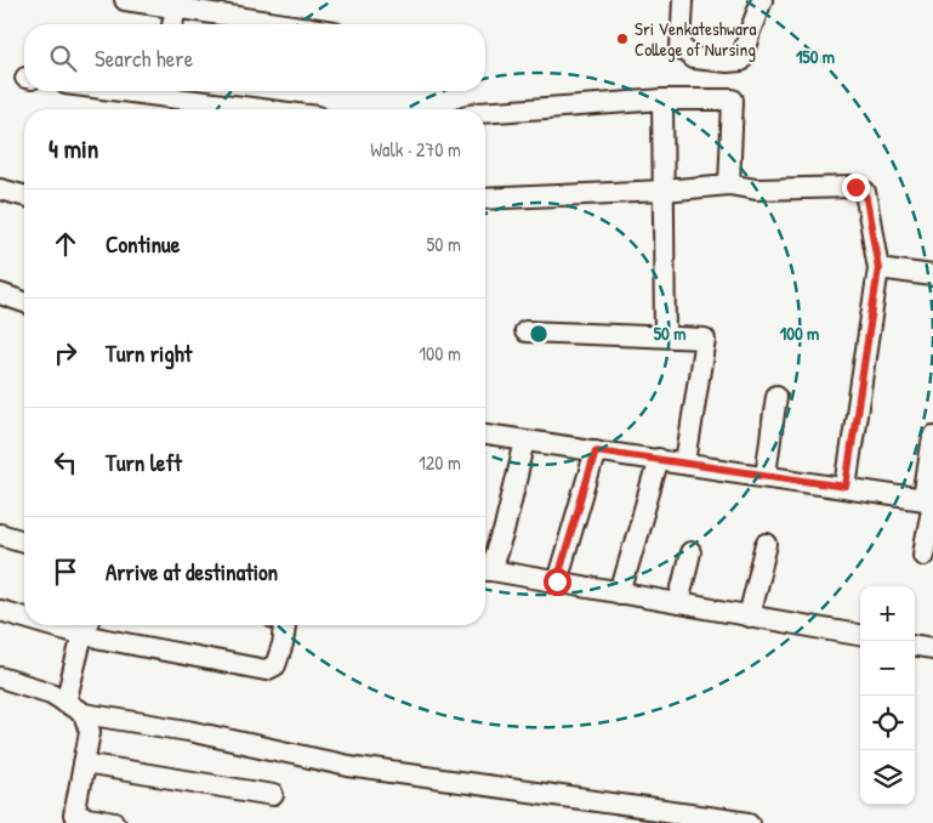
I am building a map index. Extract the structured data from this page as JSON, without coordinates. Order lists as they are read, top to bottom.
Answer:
{
  "places": ["Sri Venkateshwara College of Nursing"],
  "page": {
    "search": "Search here",
    "heading": ["4 min", "Walk · 270 m"],
    "list": [
      ["Continue", "50 m"],
      ["Turn right", "100 m"],
      ["Turn left", "120 m"],
      "Arrive at destination"
    ],
    "map_buttons": ["+", "−"]
  },
  "rings": ["150 m", "50 m", "100 m"]
}
